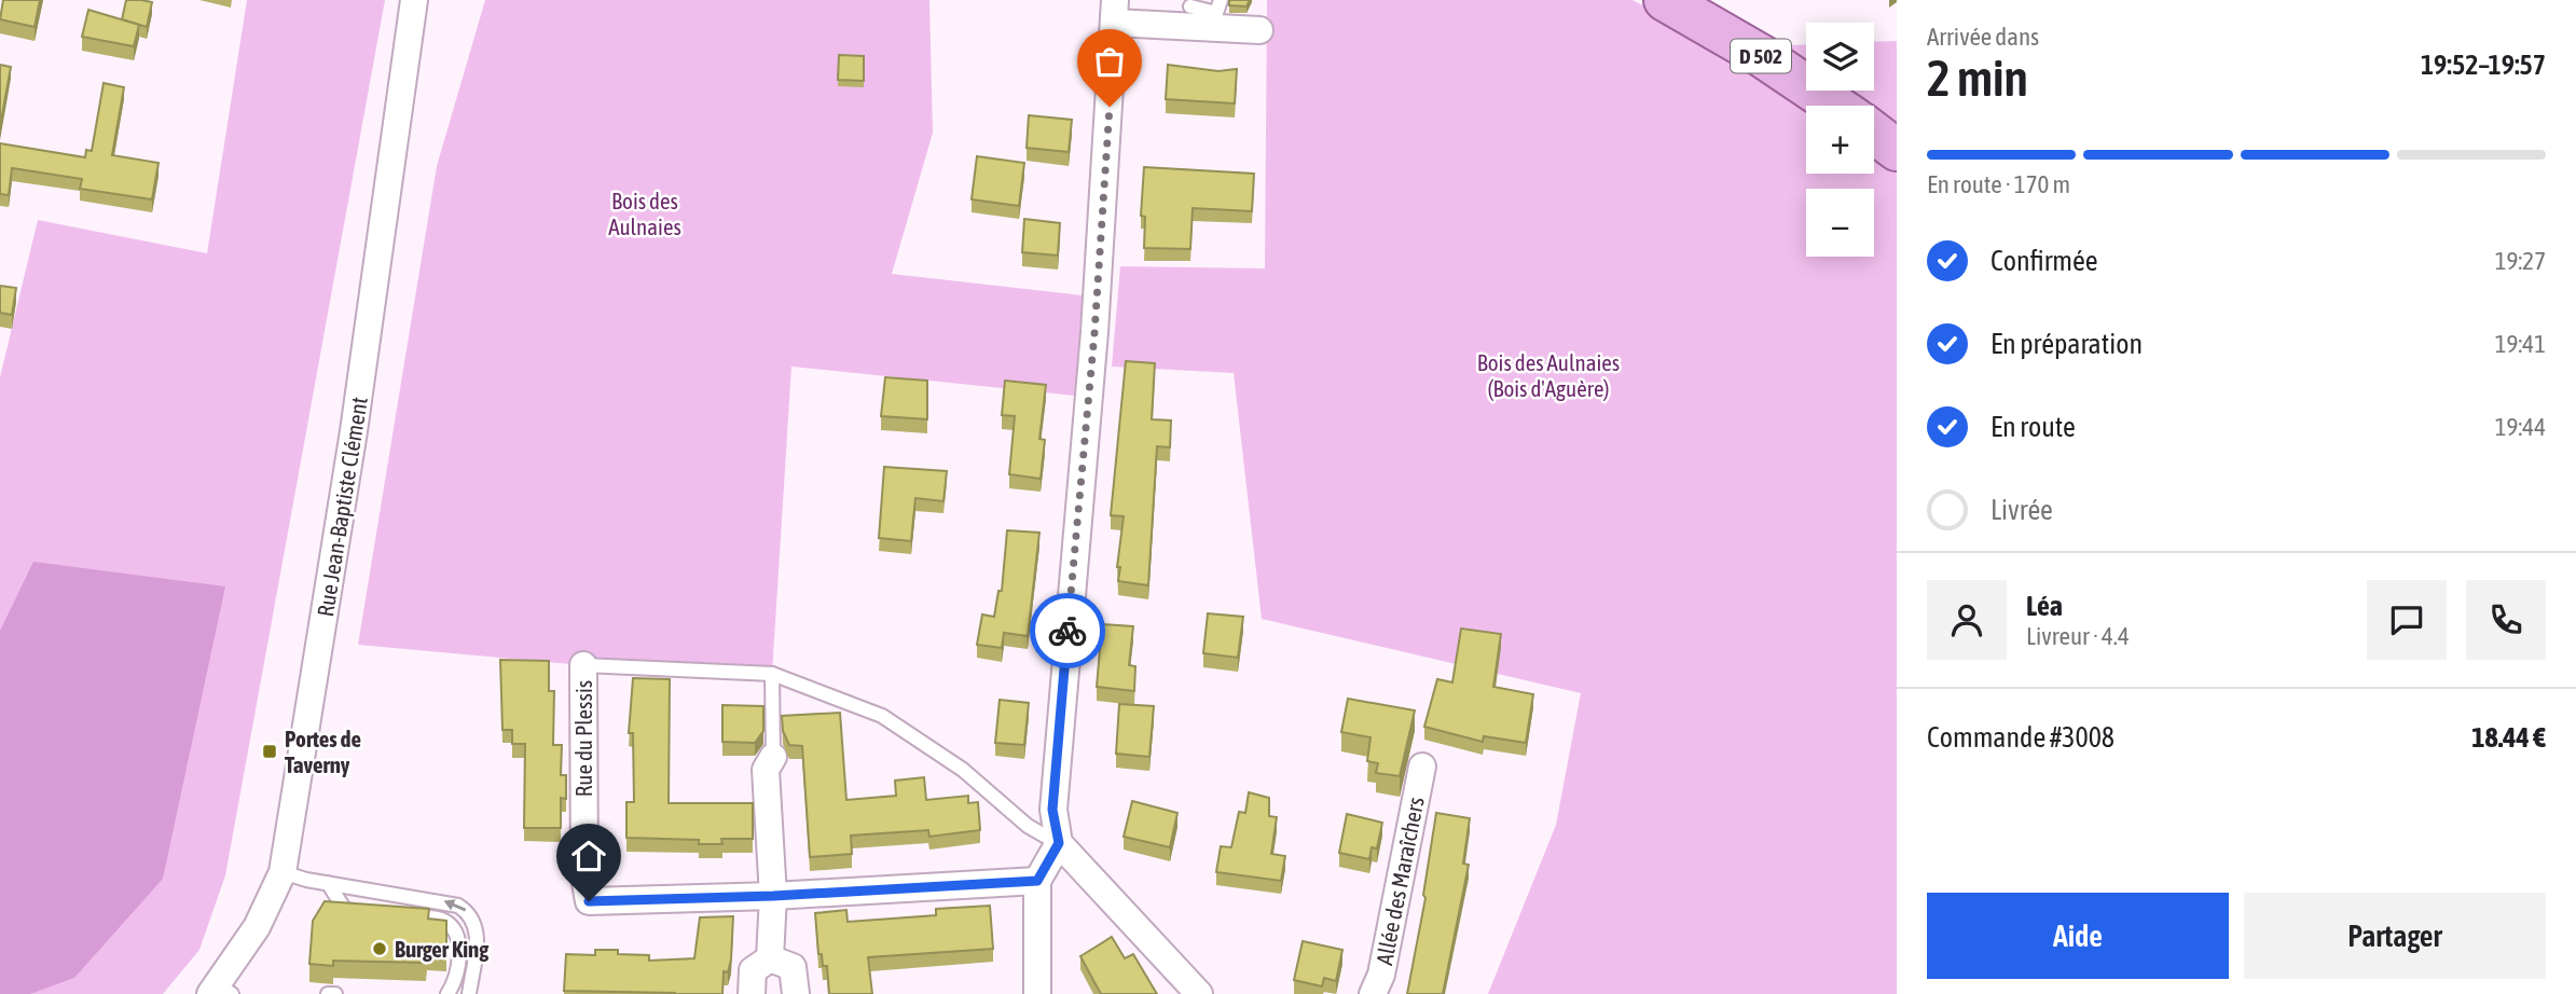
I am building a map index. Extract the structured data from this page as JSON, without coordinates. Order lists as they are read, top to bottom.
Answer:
{
  "streets": {
    "main road": ["D 502"],
    "street": ["Rue Jean-Baptiste Clément", "Rue du Plessis", "Allée des Maraîchers"]
  },
  "parks": ["Bois des Aulnaies", "Bois des Aulnaies (Bois d'Aguère)"],
  "places": {
    "transit": ["Portes de Taverny"],
    "other": ["Burger King"]
  },
  "page": {
    "heading": ["2 min", "Arrivée dans", "19:52–19:57"],
    "panel": [
      "Léa",
      "Livreur · 4.4",
      "Commande #3008",
      "18.44 €"
    ],
    "map_buttons": ["+", "−"],
    "bar": "En route · 170 m",
    "list": [
      ["Confirmée", "19:27"],
      ["En préparation", "19:41"],
      ["En route", "19:44"],
      "Livrée"
    ],
    "buttons": ["Aide", "Partager"]
  }
}
